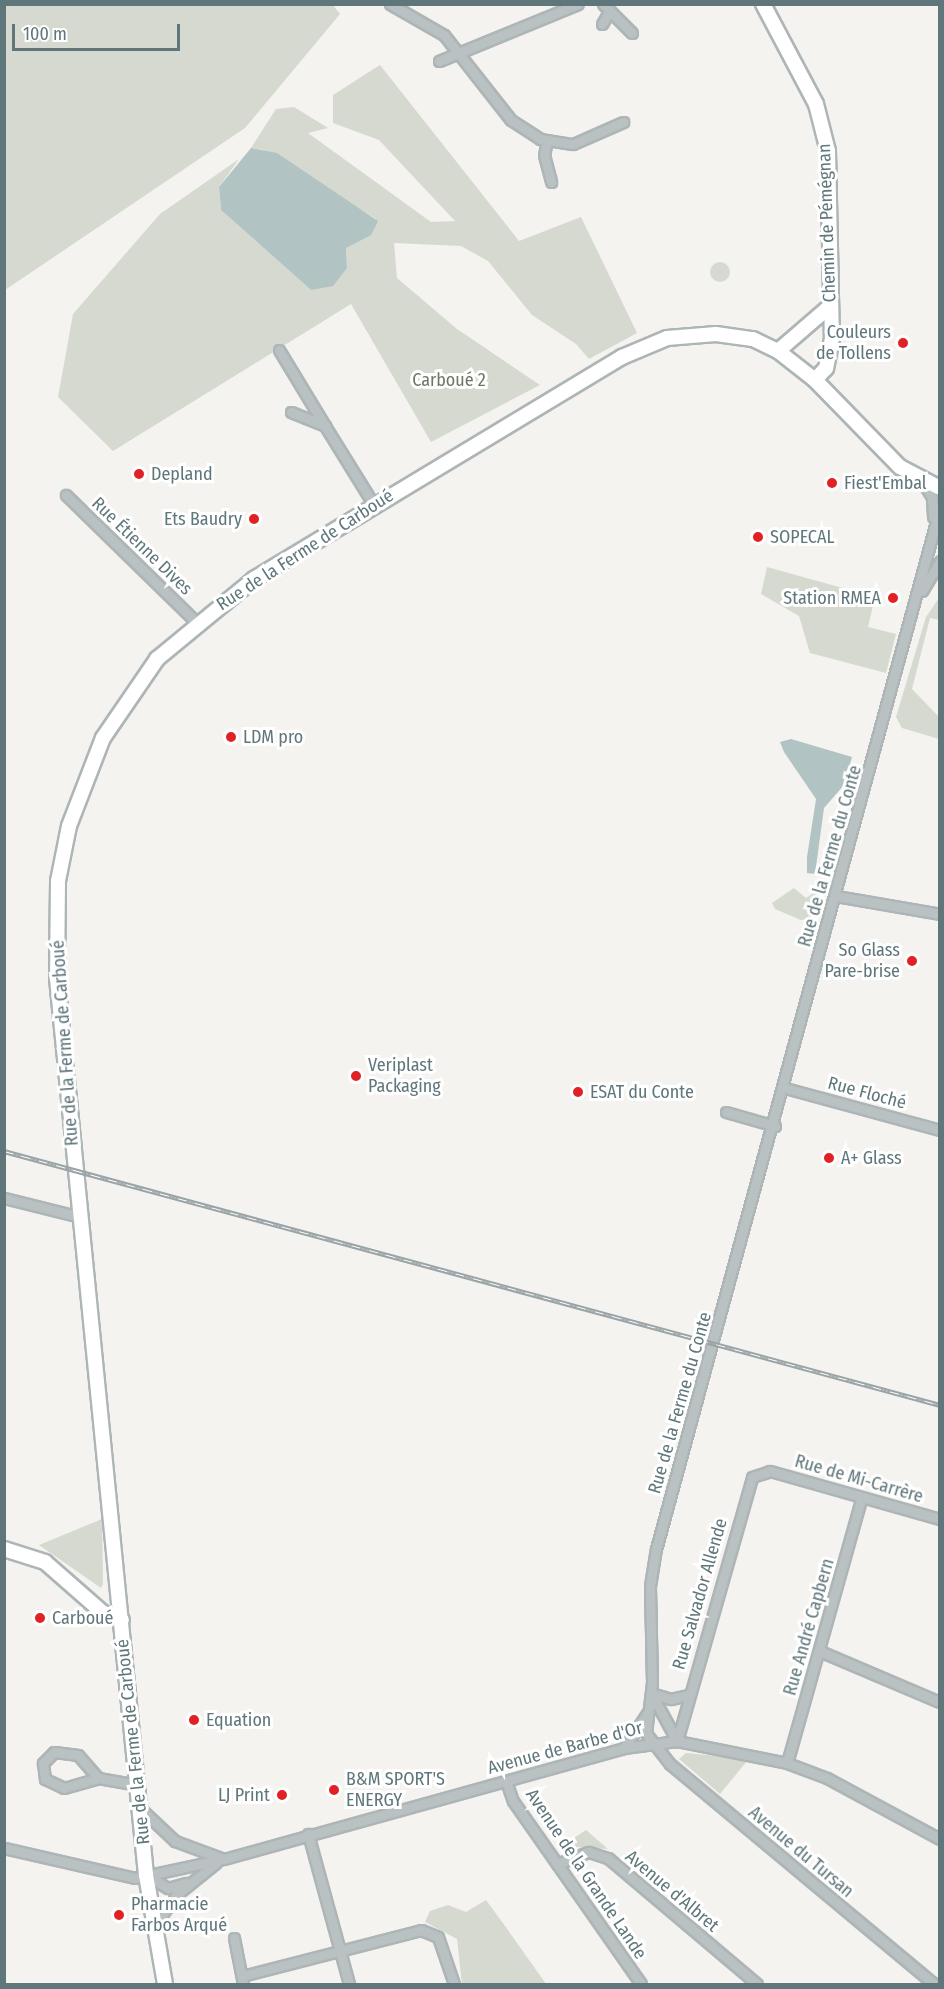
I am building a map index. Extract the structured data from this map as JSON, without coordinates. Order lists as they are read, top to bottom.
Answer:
{
  "streets": {
    "street": [
      "Chemin de Pémégnan",
      "Rue Étienne Dives",
      "Rue de la Ferme de Carboué",
      "Rue de la Ferme du Conte",
      "Rue Floché",
      "Rue de Mi-Carrère",
      "Rue Salvador Allende",
      "Rue André Capbern",
      "Avenue de Barbe d'Or",
      "Avenue du Tursan",
      "Avenue de la Grande Lande",
      "Avenue d'Albret"
    ]
  },
  "crossings": [
    ["Chemin de Pémégnan", "Rue de la Ferme de Carboué"],
    ["Rue Étienne Dives", "Rue de la Ferme de Carboué"],
    ["Rue de la Ferme de Carboué", "Rue de la Ferme du Conte"],
    ["Rue de la Ferme de Carboué", "Avenue de Barbe d'Or"],
    ["Rue de la Ferme du Conte", "Rue Floché"],
    ["Rue de la Ferme du Conte", "Rue Salvador Allende"],
    ["Rue de la Ferme du Conte", "Avenue de Barbe d'Or"],
    ["Rue de la Ferme du Conte", "Avenue du Tursan"],
    ["Rue de Mi-Carrère", "Rue Salvador Allende"],
    ["Rue de Mi-Carrère", "Rue André Capbern"],
    ["Rue Salvador Allende", "Avenue de Barbe d'Or"],
    ["Rue André Capbern", "Avenue de Barbe d'Or"],
    ["Avenue de Barbe d'Or", "Avenue du Tursan"],
    ["Avenue de Barbe d'Or", "Avenue de la Grande Lande"],
    ["Avenue de la Grande Lande", "Avenue d'Albret"]
  ],
  "parks": ["Carboué 2"],
  "places": [
    "Couleurs de Tollens",
    "Depland",
    "Fiest'Embal",
    "Ets Baudry",
    "SOPECAL",
    "Station RMEA",
    "LDM pro",
    "So Glass Pare-brise",
    "Veriplast Packaging",
    "ESAT du Conte",
    "A+ Glass",
    "Carboué",
    "Equation",
    "B&M SPORT'S ENERGY",
    "LJ Print",
    "Pharmacie Farbos Arqué"
  ],
  "scale_bar": "100 m"
}
